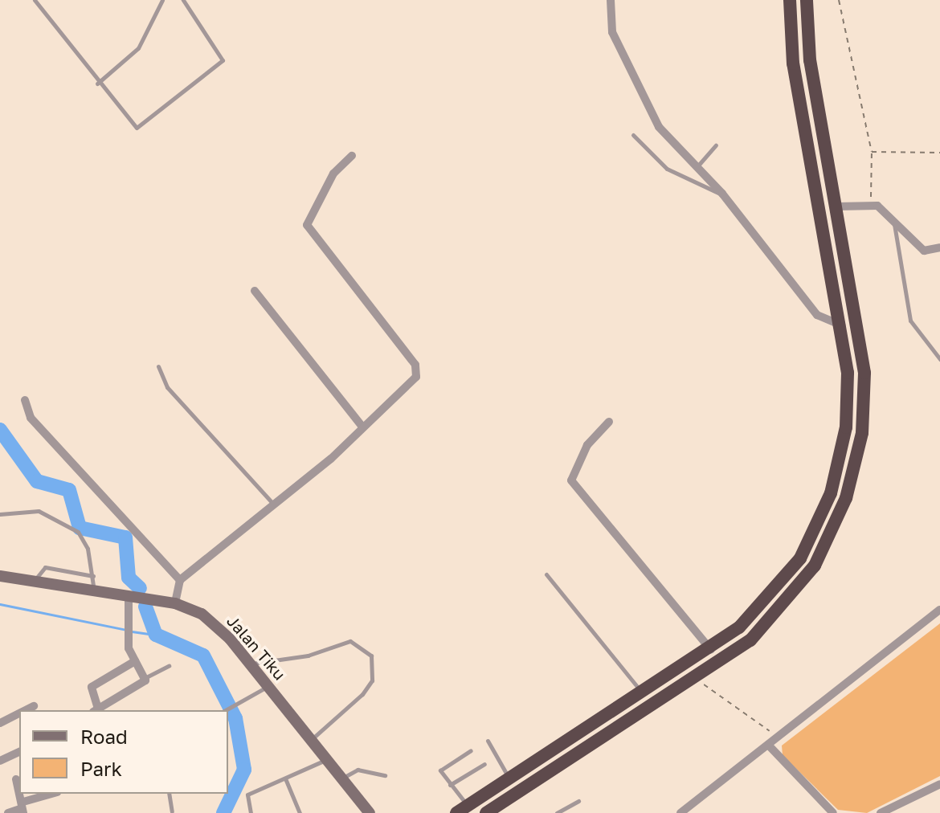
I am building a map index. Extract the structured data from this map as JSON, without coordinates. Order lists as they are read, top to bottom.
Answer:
{
  "streets": {
    "main road": ["Jalan Tiku"]
  },
  "legend": ["Road", "Park"]
}
